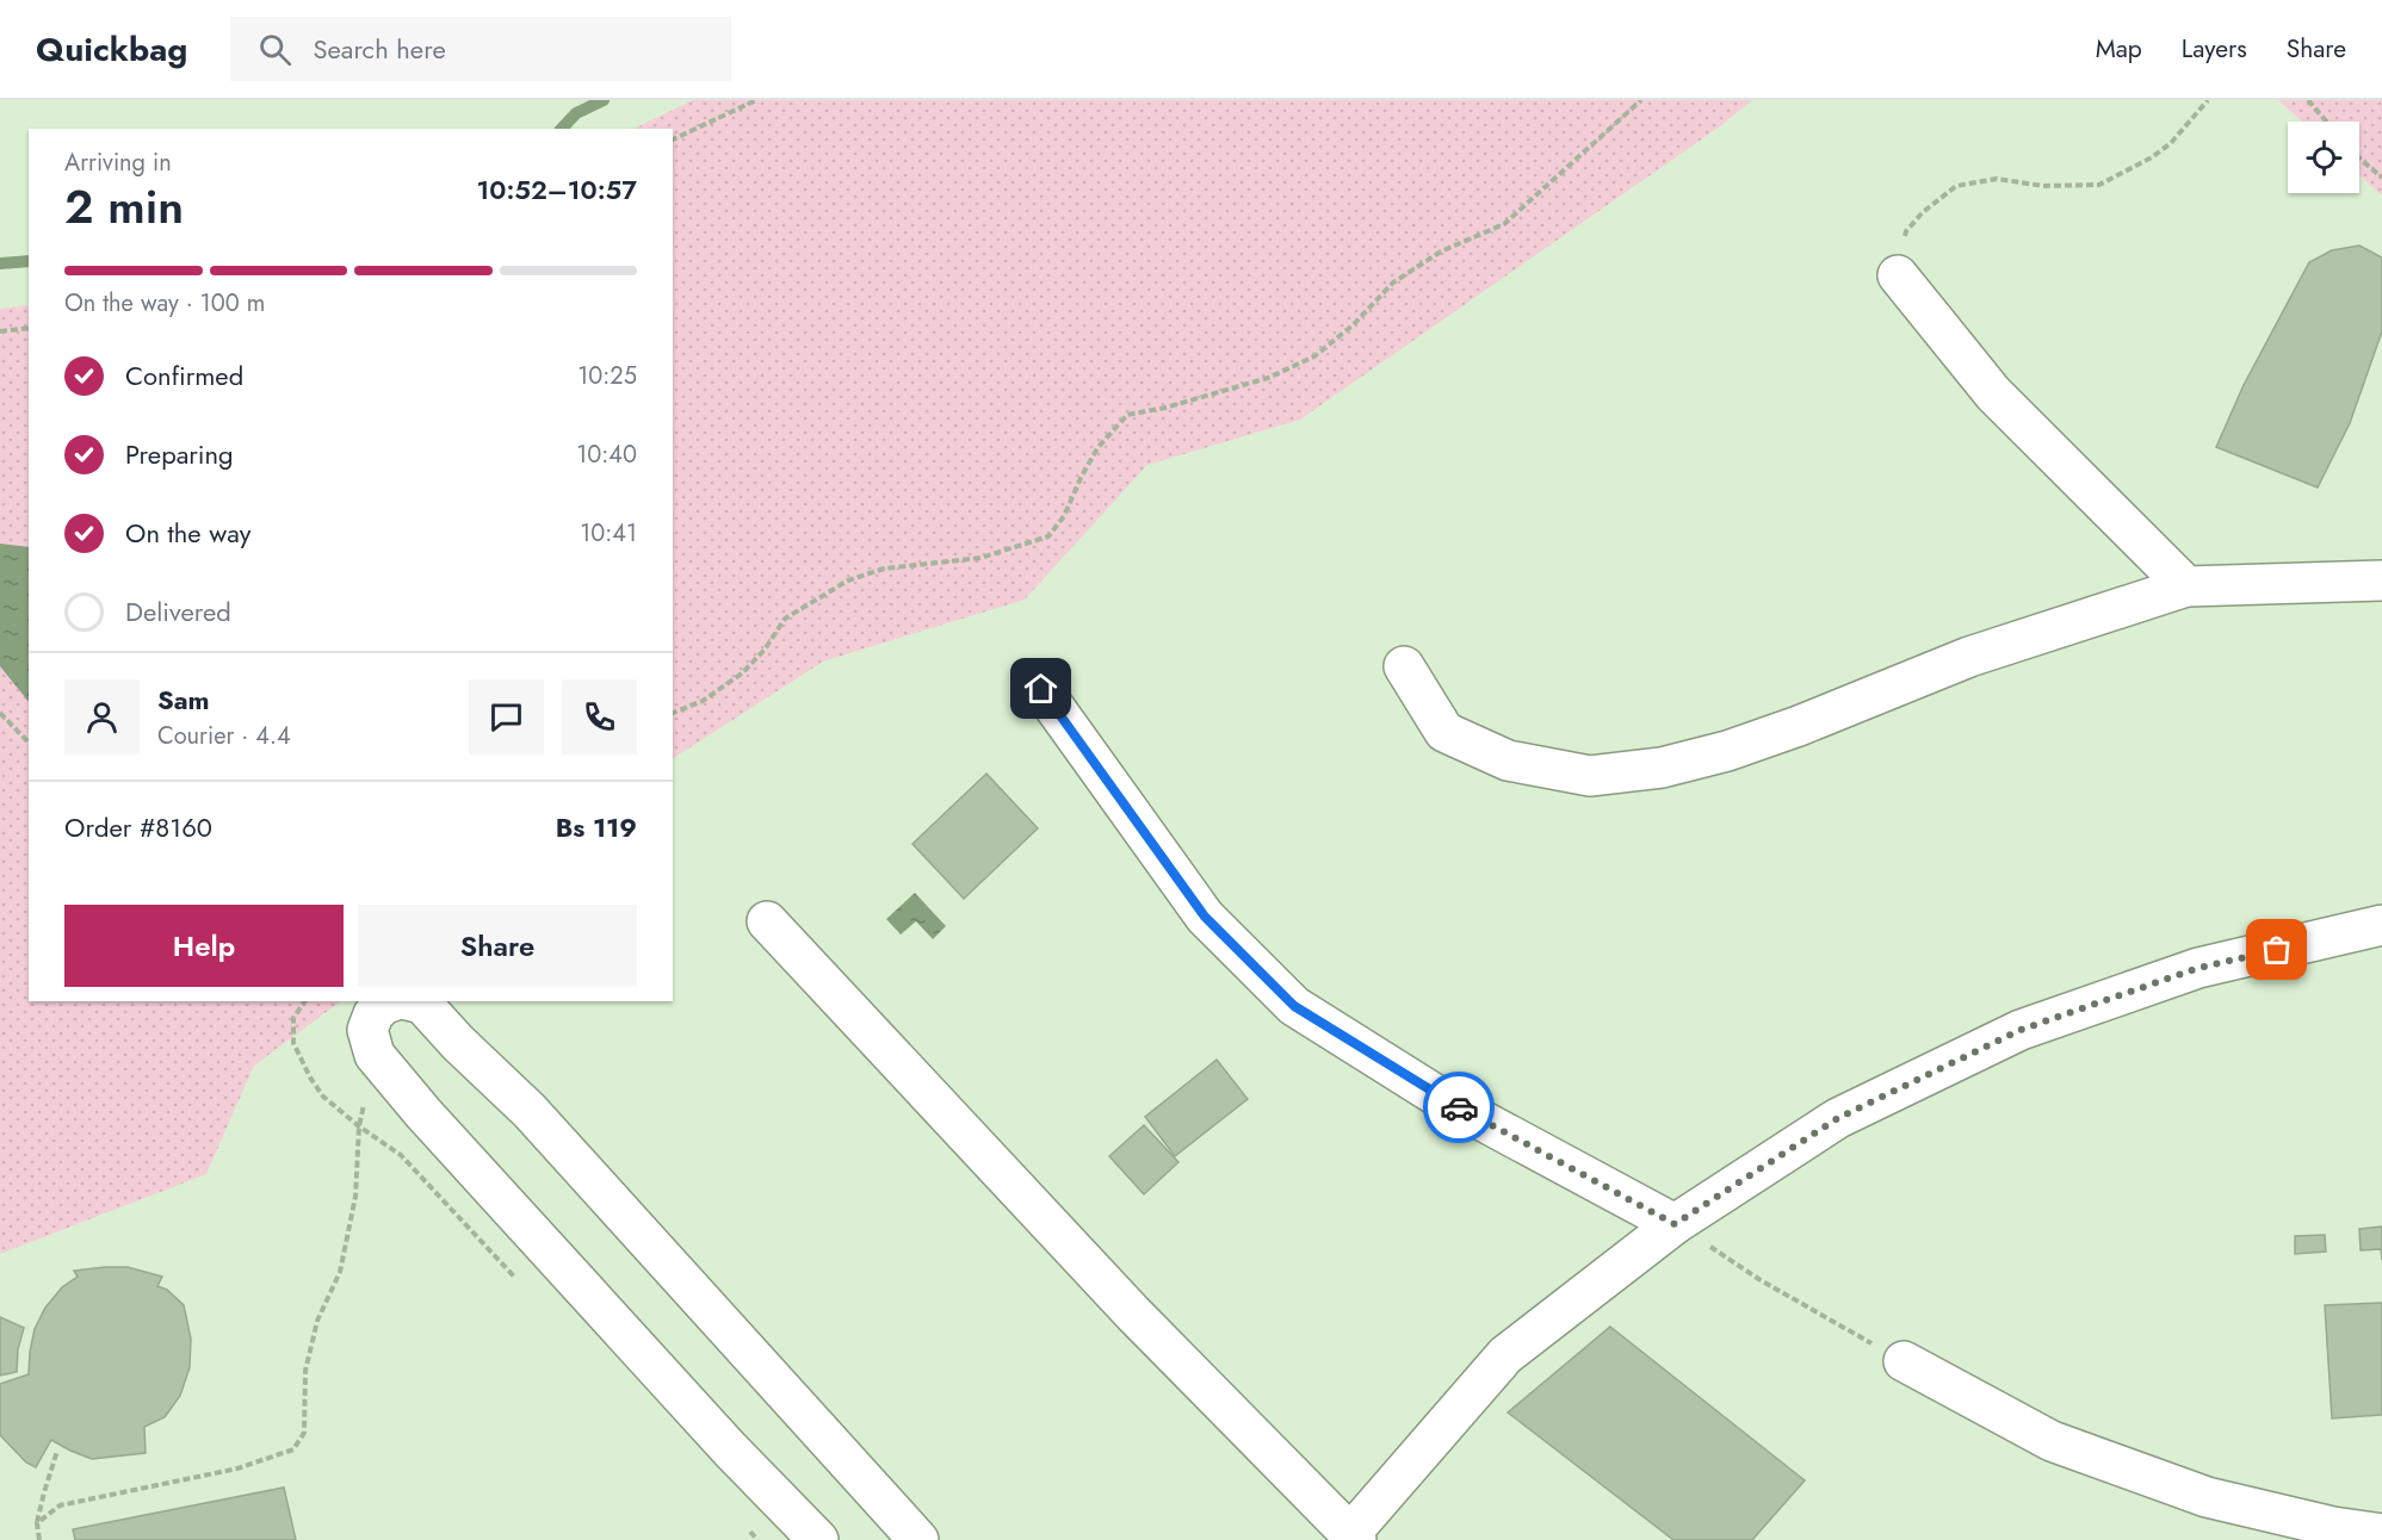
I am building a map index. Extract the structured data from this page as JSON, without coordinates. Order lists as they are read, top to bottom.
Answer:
{
  "page": {
    "header": "Quickbag",
    "search": "Search here",
    "nav": ["Map", "Layers", "Share"],
    "heading": ["2 min", "Arriving in", "10:52–10:57"],
    "panel": [
      "Sam",
      "Courier · 4.4",
      "Order #8160",
      "Bs 119"
    ],
    "bar": "On the way · 100 m",
    "list": [
      ["Confirmed", "10:25"],
      ["Preparing", "10:40"],
      ["On the way", "10:41"],
      "Delivered"
    ],
    "buttons": ["Help", "Share"]
  }
}
